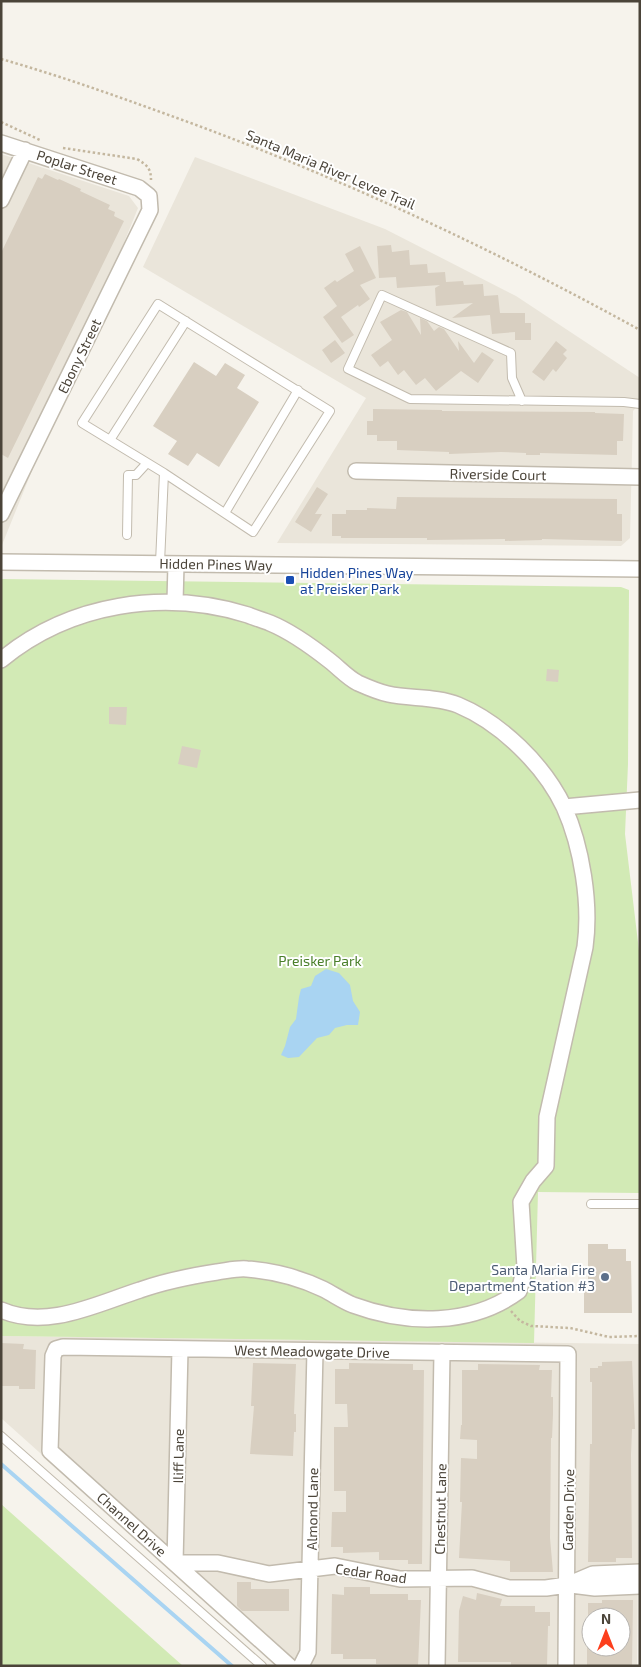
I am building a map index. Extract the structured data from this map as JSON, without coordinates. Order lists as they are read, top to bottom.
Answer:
{
  "streets": {
    "street": [
      "Poplar Street",
      "Ebony Street",
      "Riverside Court",
      "Hidden Pines Way",
      "West Meadowgate Drive",
      "Iliff Lane",
      "Almond Lane",
      "Chestnut Lane",
      "Garden Drive",
      "Channel Drive",
      "Cedar Road"
    ],
    "path": ["Santa Maria River Levee Trail"]
  },
  "crossings": [
    ["Poplar Street", "Ebony Street"],
    ["West Meadowgate Drive", "Iliff Lane"],
    ["West Meadowgate Drive", "Almond Lane"],
    ["West Meadowgate Drive", "Chestnut Lane"],
    ["West Meadowgate Drive", "Garden Drive"],
    ["West Meadowgate Drive", "Channel Drive"],
    ["Iliff Lane", "Channel Drive"],
    ["Iliff Lane", "Cedar Road"],
    ["Almond Lane", "Cedar Road"],
    ["Chestnut Lane", "Cedar Road"],
    ["Garden Drive", "Cedar Road"],
    ["Channel Drive", "Cedar Road"]
  ],
  "parks": ["Preisker Park"],
  "places": {
    "transit": ["Hidden Pines Way at Preisker Park"],
    "other": ["Santa Maria Fire Department Station #3"]
  },
  "north": "top"
}
